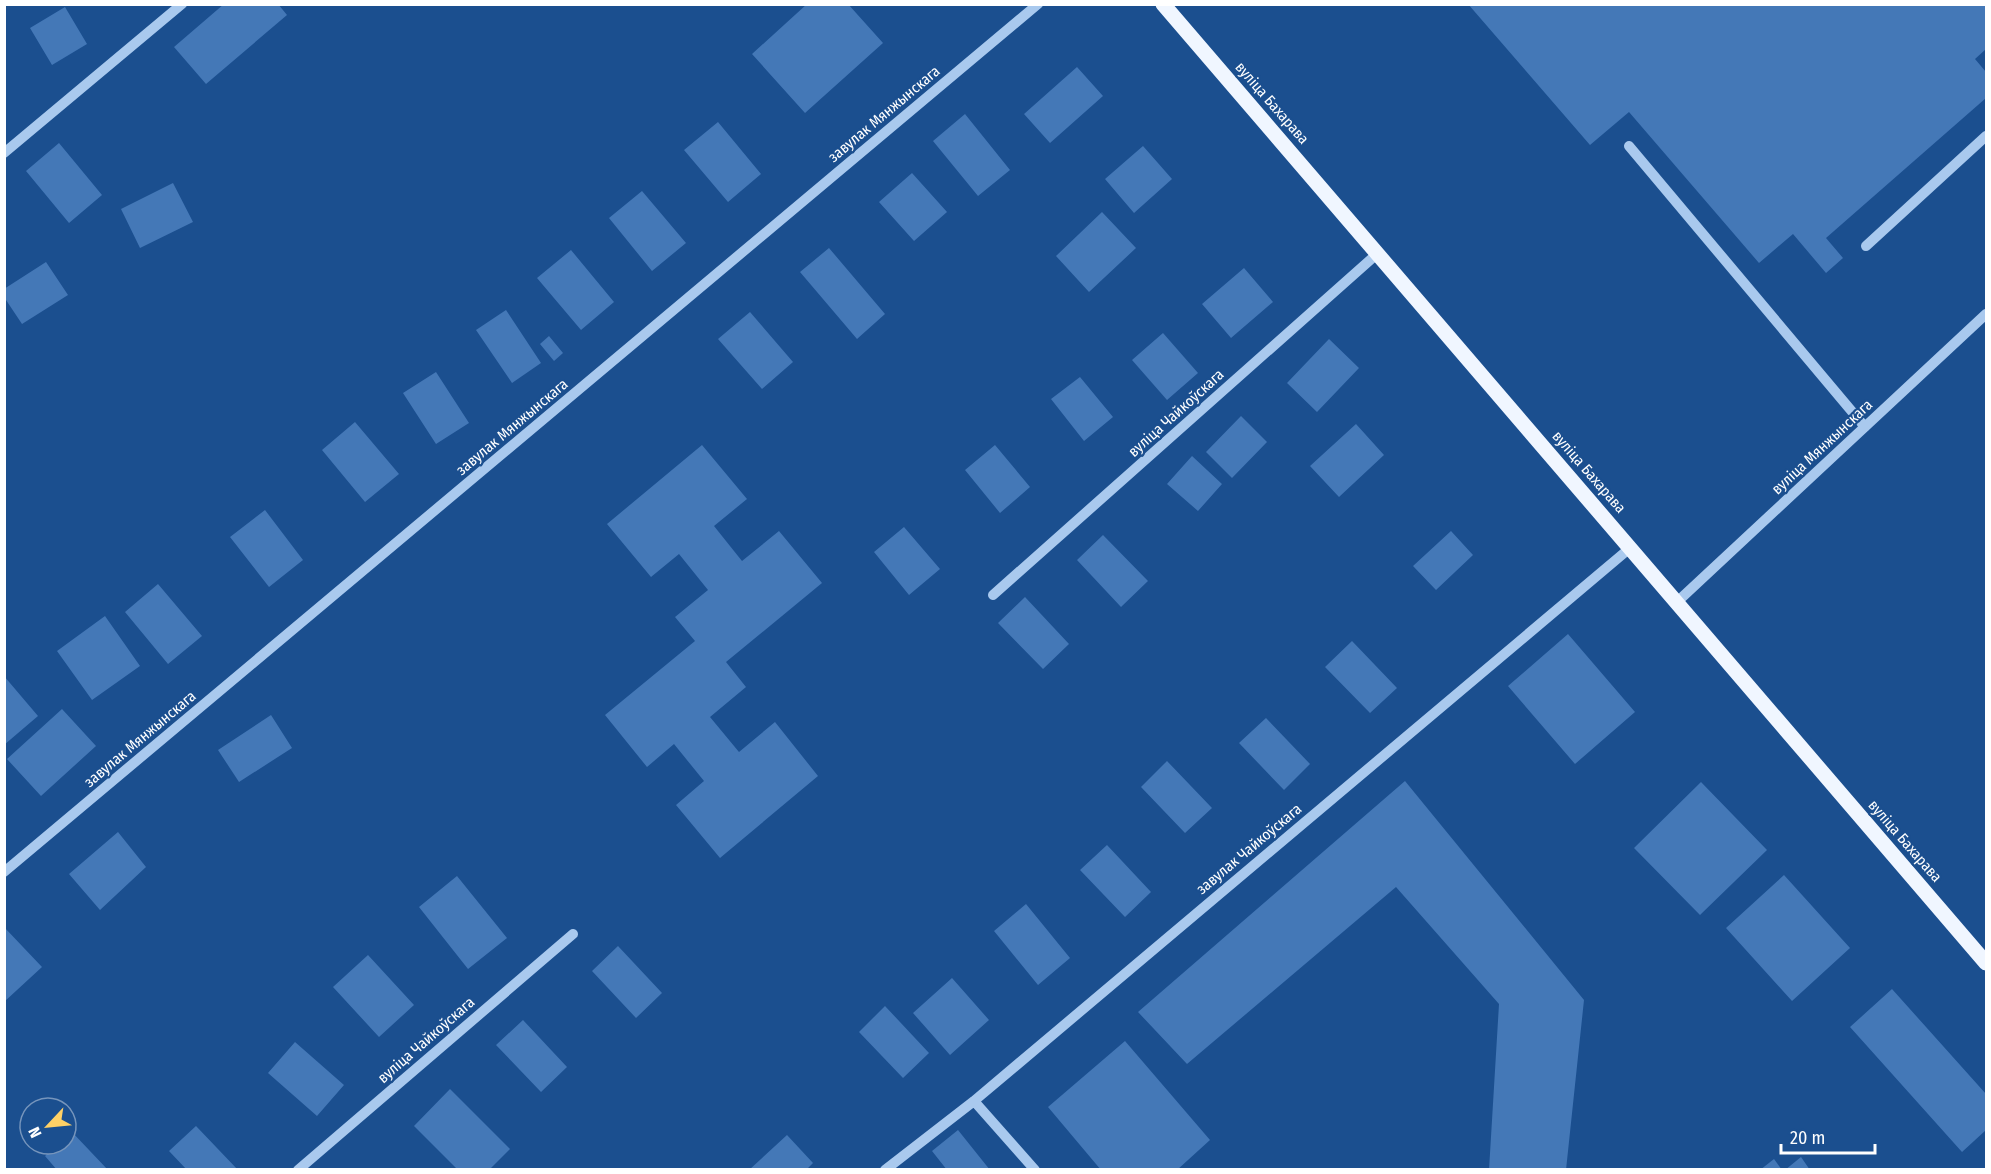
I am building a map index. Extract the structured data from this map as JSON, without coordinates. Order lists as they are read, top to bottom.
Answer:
{
  "streets": {
    "main road": ["вуліца Бахарава"],
    "street": [
      "завулак Мянжынскага",
      "вуліца Чайкоўскага",
      "вуліца Мянжынскага",
      "завулак Чайкоўскага"
    ]
  },
  "crossings": [
    ["вуліца Бахарава", "вуліца Чайкоўскага"],
    ["вуліца Бахарава", "вуліца Мянжынскага"],
    ["вуліца Бахарава", "завулак Чайкоўскага"]
  ],
  "scale_bar": "20 m",
  "north": "bottom left"
}
